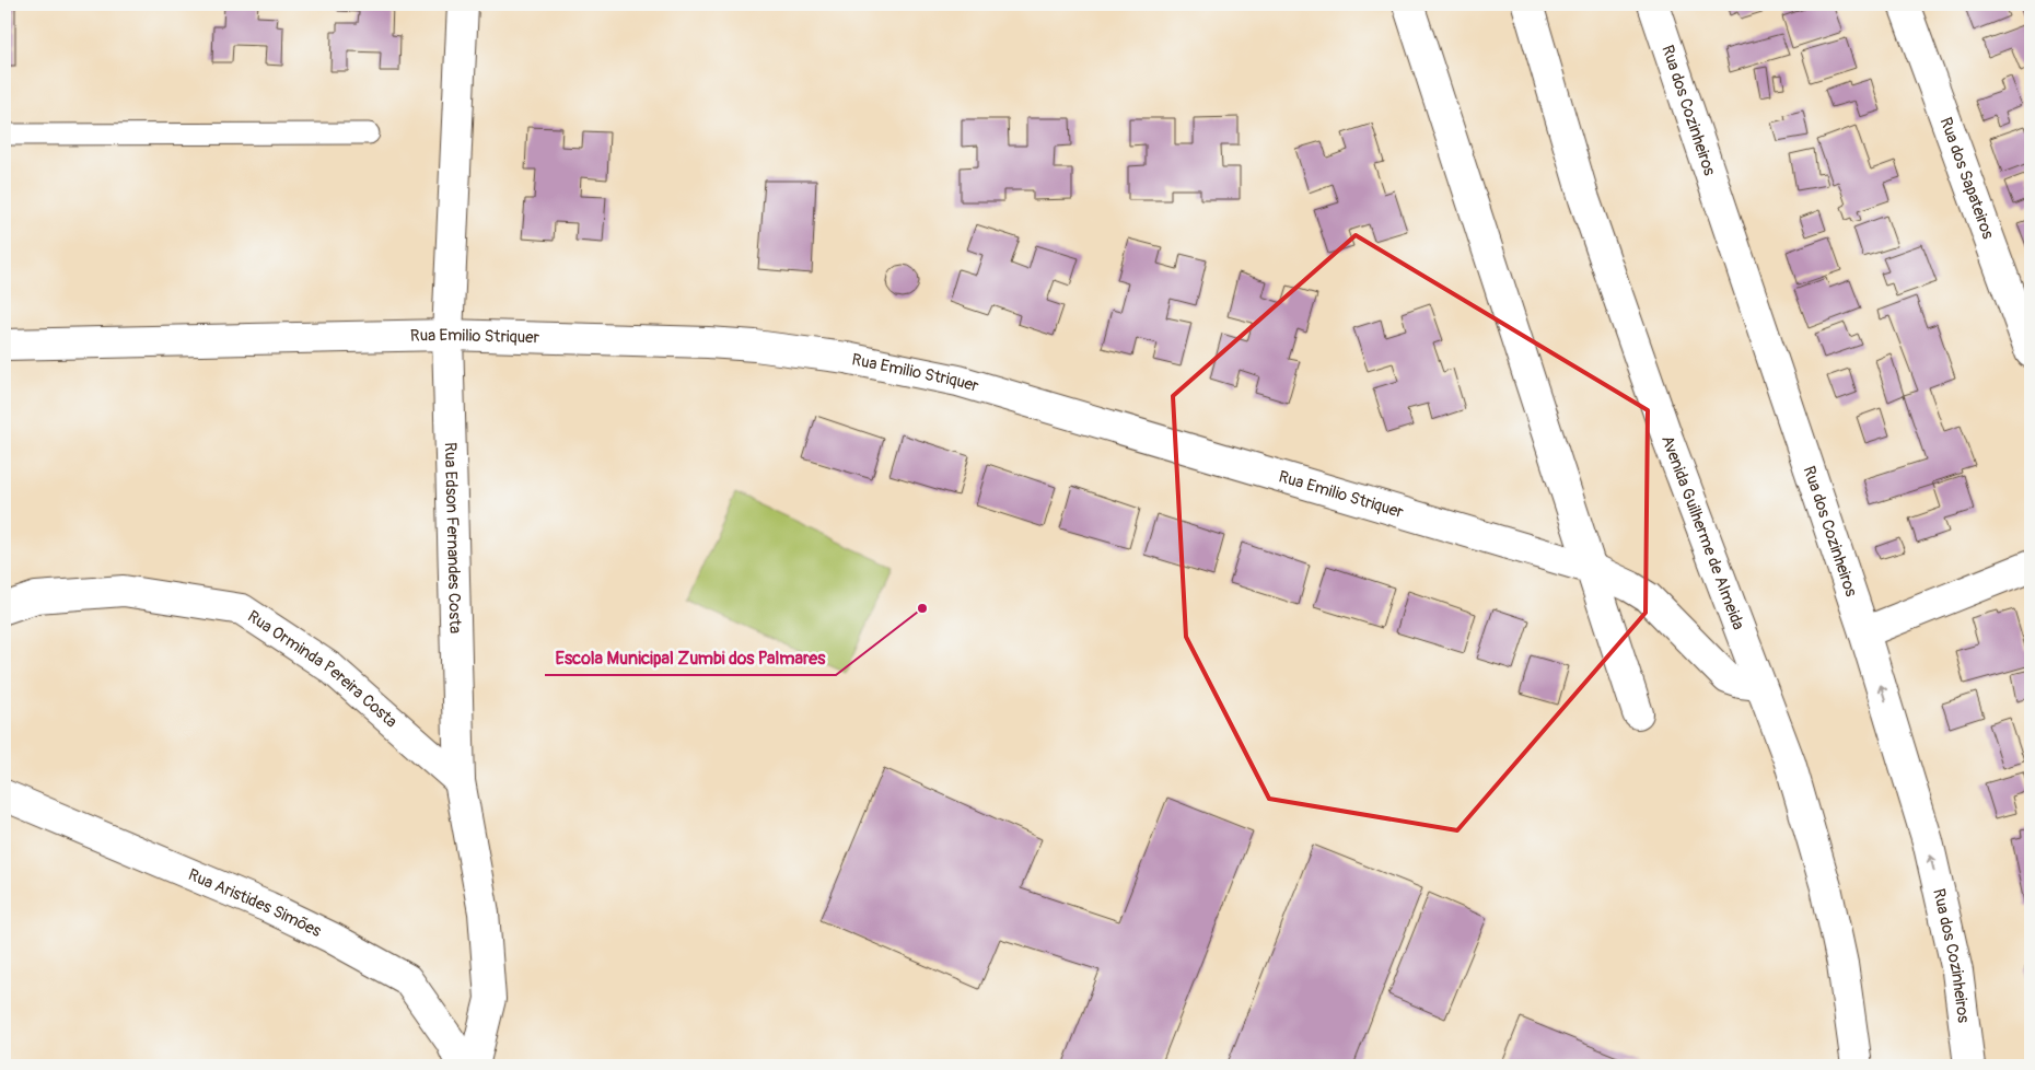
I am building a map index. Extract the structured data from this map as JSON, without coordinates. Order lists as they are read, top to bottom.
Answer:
{
  "streets": {
    "street": [
      "Rua dos Cozinheiros",
      "Rua dos Sapateiros",
      "Rua Emilio Striquer",
      "Avenida Guilherme de Almeida",
      "Rua Edson Fernandes Costa",
      "Rua Orminda Pereira Costa",
      "Rua Aristides Simões"
    ]
  },
  "crossings": [
    ["Rua Emilio Striquer", "Avenida Guilherme de Almeida"],
    ["Rua Emilio Striquer", "Rua Edson Fernandes Costa"],
    ["Rua Edson Fernandes Costa", "Rua Orminda Pereira Costa"]
  ],
  "one_way": ["Rua dos Cozinheiros"],
  "places": ["Escola Municipal Zumbi dos Palmares"]
}
